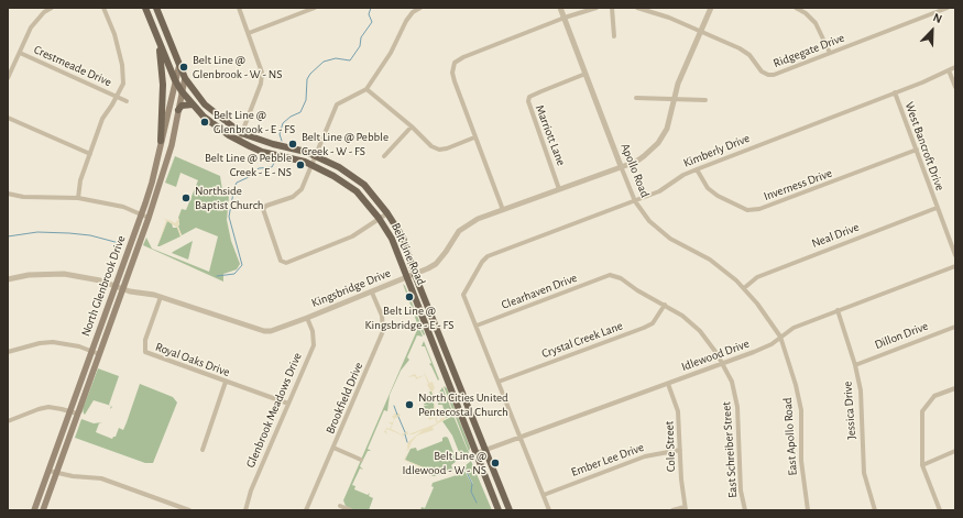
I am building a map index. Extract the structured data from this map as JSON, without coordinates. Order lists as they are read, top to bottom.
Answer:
{
  "streets": {
    "main road": ["Belt Line Road", "North Glenbrook Drive"],
    "street": [
      "Ridgegate Drive",
      "Crestmeade Drive",
      "Marriott Lane",
      "West Bancroft Drive",
      "Kimberly Drive",
      "Apollo Road",
      "Inverness Drive",
      "Neal Drive",
      "Kingsbridge Drive",
      "Clearhaven Drive",
      "Dillon Drive",
      "Crystal Creek Lane",
      "Idlewood Drive",
      "Royal Oaks Drive",
      "Brookfield Drive",
      "Glenbrook Meadows Drive",
      "Jessica Drive",
      "East Apollo Road",
      "Cole Street",
      "East Schreiber Street",
      "Ember Lee Drive"
    ]
  },
  "crossings": [
    ["Ridgegate Drive", "Kingsbridge Drive"],
    ["Marriott Lane", "Apollo Road"],
    ["Marriott Lane", "Kingsbridge Drive"],
    ["West Bancroft Drive", "Kimberly Drive"],
    ["West Bancroft Drive", "Inverness Drive"],
    ["West Bancroft Drive", "Neal Drive"],
    ["Kimberly Drive", "Apollo Road"],
    ["Kimberly Drive", "Inverness Drive"],
    ["Kimberly Drive", "Clearhaven Drive"],
    ["Apollo Road", "Neal Drive"],
    ["Apollo Road", "Kingsbridge Drive"],
    ["Apollo Road", "Idlewood Drive"],
    ["Apollo Road", "East Apollo Road"],
    ["Belt Line Road", "North Glenbrook Drive"],
    ["Belt Line Road", "Kingsbridge Drive"],
    ["Belt Line Road", "Idlewood Drive"],
    ["North Glenbrook Drive", "Kingsbridge Drive"],
    ["Kingsbridge Drive", "Royal Oaks Drive"],
    ["Kingsbridge Drive", "Brookfield Drive"],
    ["Kingsbridge Drive", "Glenbrook Meadows Drive"],
    ["Clearhaven Drive", "East Schreiber Street"],
    ["Dillon Drive", "Jessica Drive"],
    ["Crystal Creek Lane", "East Schreiber Street"],
    ["Idlewood Drive", "Jessica Drive"],
    ["Idlewood Drive", "East Apollo Road"],
    ["Idlewood Drive", "Cole Street"],
    ["Idlewood Drive", "East Schreiber Street"],
    ["Royal Oaks Drive", "Glenbrook Meadows Drive"],
    ["Cole Street", "Ember Lee Drive"]
  ],
  "places": [
    "Belt Line @ Glenbrook - W - NS",
    "Belt Line @ Glenbrook - E - FS",
    "Belt Line @ Pebble Creek - W - FS",
    "Belt Line @ Pebble Creek - E - NS",
    "Northside Baptist Church",
    "Belt Line @ Kingsbridge - E - FS",
    "North Cities United Pentecostal Church",
    "Belt Line @ Idlewood - W - NS"
  ],
  "north": "top right"
}
